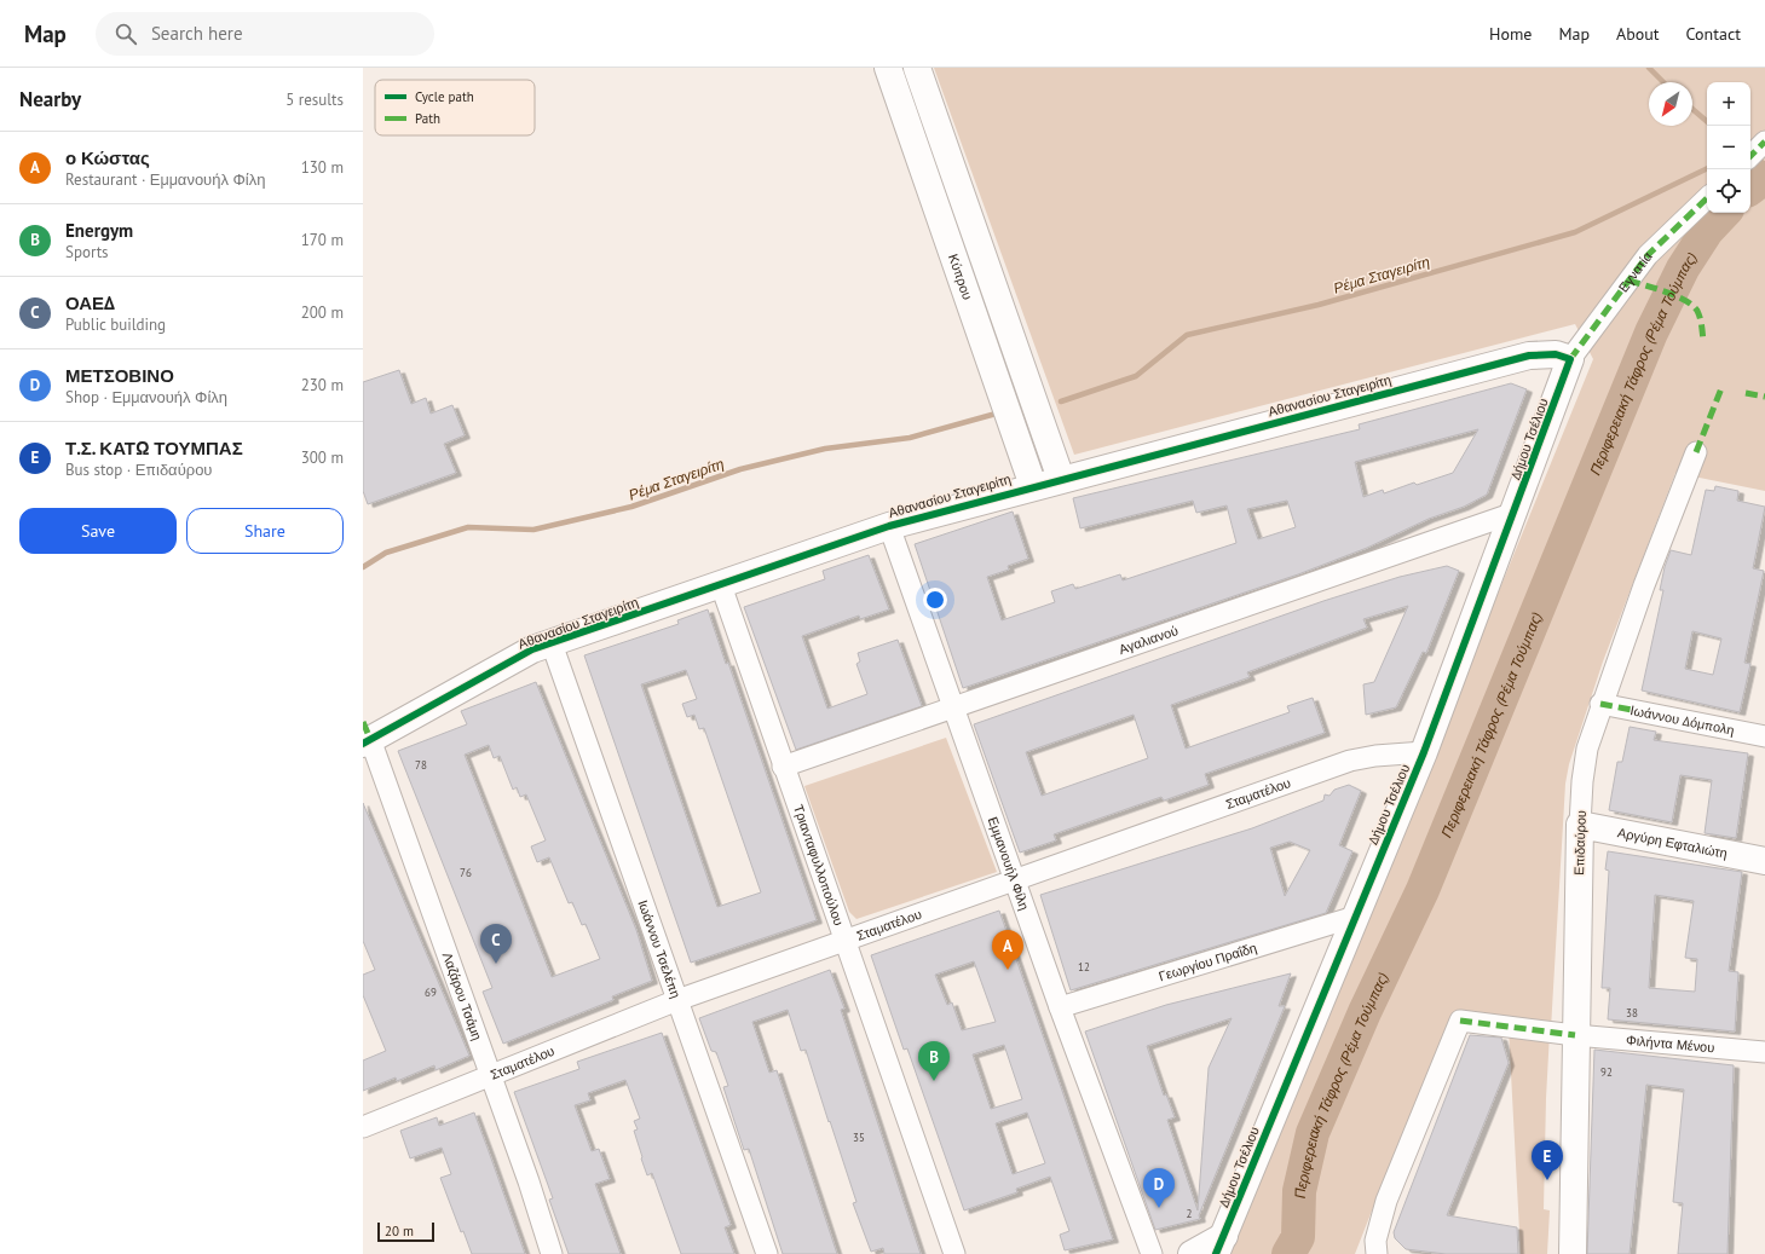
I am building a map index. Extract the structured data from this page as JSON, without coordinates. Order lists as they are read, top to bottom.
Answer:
{
  "streets": {
    "street": [
      "Εγνατία",
      "Κύπρου",
      "Αθανασίου Σταγειρίτη",
      "Δήμου Τσέλιου",
      "Αγαλιανού",
      "Ιωάννου Δόμπολη",
      "Σταματέλου",
      "Επιδαύρου",
      "Αργύρη Εφταλιώτη",
      "Εμμανουήλ Φίλη",
      "Τριανταφυλλοπούλου",
      "Ιωάννου Τσελέπη",
      "Γεωργίου Πραΐδη",
      "Λαζάρου Τσάμη",
      "Φιλήντα Μένου"
    ]
  },
  "crossings": [
    ["Εγνατία", "Αθανασίου Σταγειρίτη"],
    ["Εγνατία", "Δήμου Τσέλιου"],
    ["Κύπρου", "Αθανασίου Σταγειρίτη"],
    ["Αθανασίου Σταγειρίτη", "Δήμου Τσέλιου"],
    ["Αθανασίου Σταγειρίτη", "Εμμανουήλ Φίλη"],
    ["Αθανασίου Σταγειρίτη", "Τριανταφυλλοπούλου"],
    ["Αθανασίου Σταγειρίτη", "Ιωάννου Τσελέπη"],
    ["Αθανασίου Σταγειρίτη", "Λαζάρου Τσάμη"],
    ["Δήμου Τσέλιου", "Αγαλιανού"],
    ["Δήμου Τσέλιου", "Σταματέλου"],
    ["Δήμου Τσέλιου", "Γεωργίου Πραΐδη"],
    ["Αγαλιανού", "Εμμανουήλ Φίλη"],
    ["Αγαλιανού", "Τριανταφυλλοπούλου"],
    ["Ιωάννου Δόμπολη", "Επιδαύρου"],
    ["Σταματέλου", "Εμμανουήλ Φίλη"],
    ["Σταματέλου", "Τριανταφυλλοπούλου"],
    ["Σταματέλου", "Ιωάννου Τσελέπη"],
    ["Σταματέλου", "Λαζάρου Τσάμη"],
    ["Επιδαύρου", "Αργύρη Εφταλιώτη"],
    ["Επιδαύρου", "Φιλήντα Μένου"],
    ["Εμμανουήλ Φίλη", "Γεωργίου Πραΐδη"]
  ],
  "water": ["Ρέμα Σταγειρίτη", "Περιφερειακή Τάφρος (Ρέμα Τούμπας)"],
  "house_numbers": [
    "78",
    "76",
    "12",
    "69",
    "38",
    "92",
    "35",
    "2"
  ],
  "legend": ["Cycle path", "Path"],
  "scale_bar": "20 m",
  "north": "bottom left",
  "page": {
    "header": "Map",
    "search": "Search here",
    "nav": [
      "Home",
      "Map",
      "About",
      "Contact"
    ],
    "heading": ["Nearby", "5 results"],
    "map_buttons": ["+", "−"],
    "list": [
      {
        "mark": "A",
        "name": "ο Κώστας",
        "note": "Restaurant · Εμμανουήλ Φίλη",
        "value": "130 m"
      },
      {
        "mark": "B",
        "name": "Energym",
        "note": "Sports",
        "value": "170 m"
      },
      {
        "mark": "C",
        "name": "ΟΑΕΔ",
        "note": "Public building",
        "value": "200 m"
      },
      {
        "mark": "D",
        "name": "ΜΕΤΣΟΒΙΝΟ",
        "note": "Shop · Εμμανουήλ Φίλη",
        "value": "230 m"
      },
      {
        "mark": "E",
        "name": "Τ.Σ. ΚΑΤΩ ΤΟΥΜΠΑΣ",
        "note": "Bus stop · Επιδαύρου",
        "value": "300 m"
      }
    ],
    "buttons": ["Save", "Share"],
    "pins": [
      "C",
      "A",
      "B",
      "E",
      "D"
    ],
    "scale": "20 m"
  }
}
